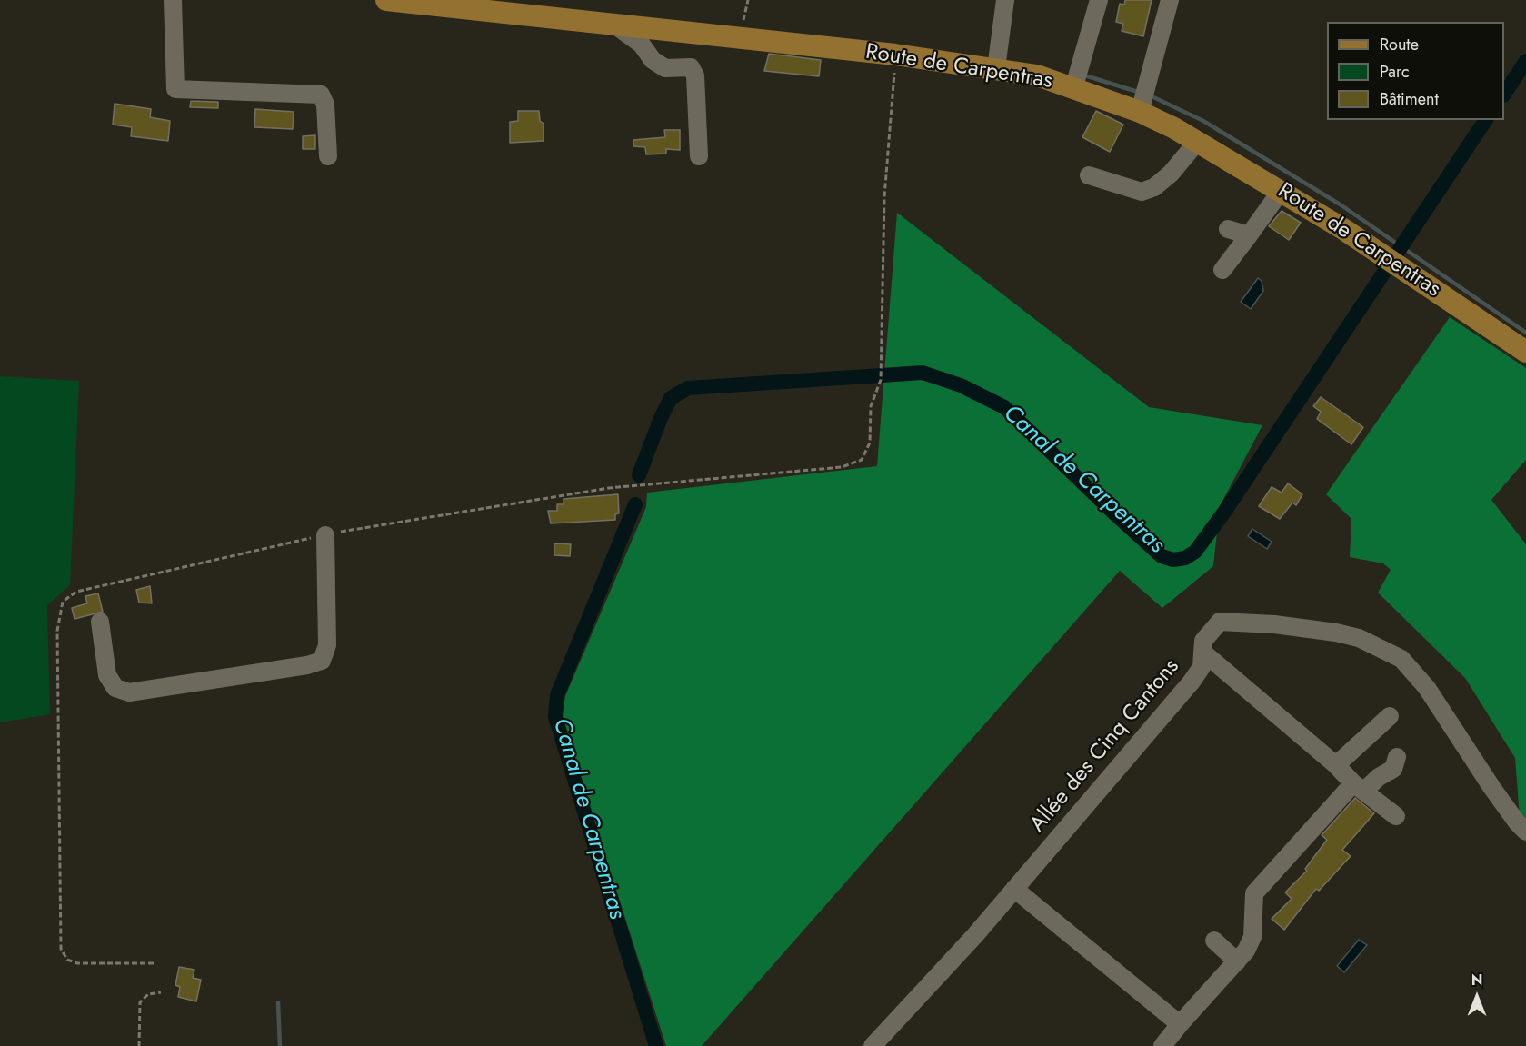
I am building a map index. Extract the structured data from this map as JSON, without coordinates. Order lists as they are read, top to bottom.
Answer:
{
  "streets": {
    "main road": ["Route de Carpentras"],
    "street": ["Allée des Cinq Cantons"]
  },
  "water": ["Canal de Carpentras"],
  "legend": ["Route", "Parc", "Bâtiment"],
  "north": "top"
}
